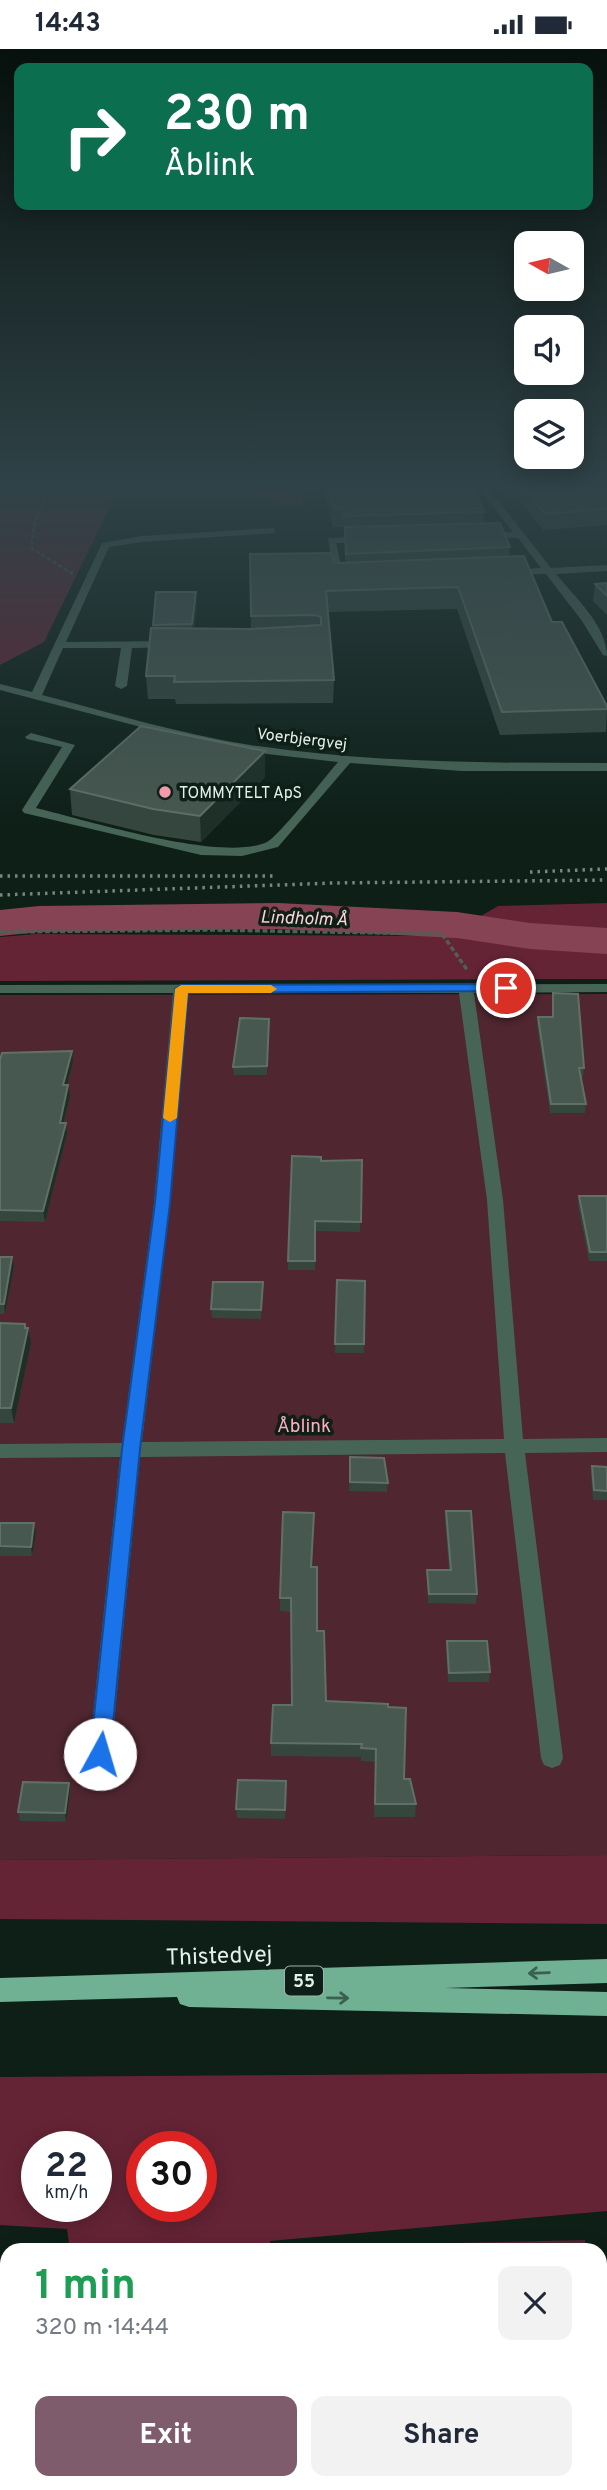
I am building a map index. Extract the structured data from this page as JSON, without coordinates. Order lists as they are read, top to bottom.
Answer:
{
  "streets": {
    "main road": ["Thistedvej", "55"],
    "street": ["Voerbjergvej"]
  },
  "water": ["Lindholm Å"],
  "parks": ["Åblink"],
  "places": ["TOMMYTELT ApS"],
  "north": "left",
  "page": {
    "status": "14:43",
    "turn": ["230 m", "Åblink"],
    "speed": "22 km/h",
    "limit": "30",
    "heading": ["1 min", "320 m · 14:44"],
    "buttons": ["Exit", "Share"]
  }
}
